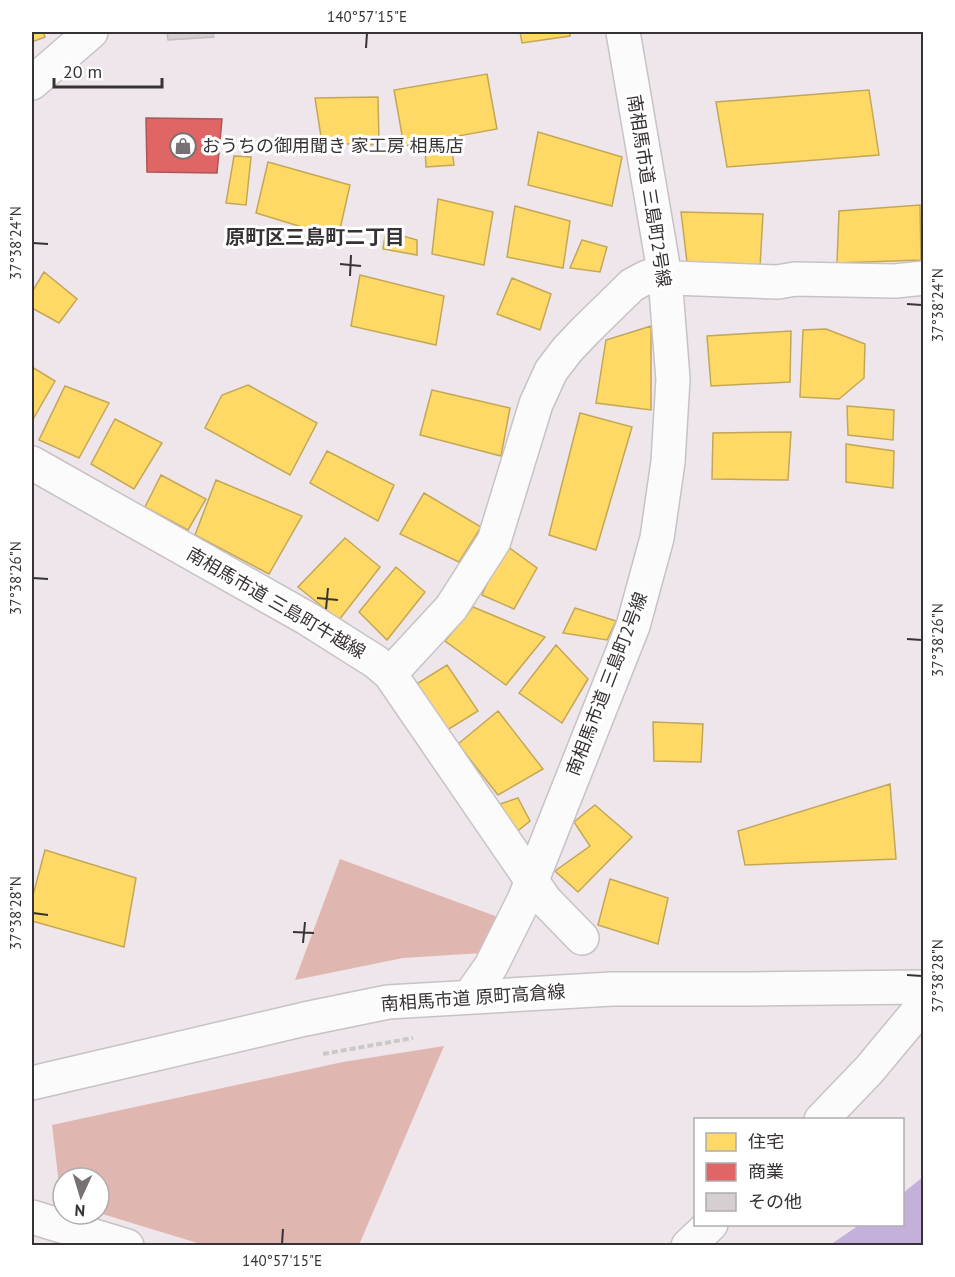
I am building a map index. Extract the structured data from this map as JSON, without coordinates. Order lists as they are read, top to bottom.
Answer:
{
  "streets": {
    "street": ["南相馬市道 三島町2号線", "南相馬市道 三島町牛越線", "南相馬市道 原町高倉線"]
  },
  "crossings": [
    ["南相馬市道 三島町2号線", "南相馬市道 三島町牛越線"],
    ["南相馬市道 三島町2号線", "南相馬市道 原町高倉線"]
  ],
  "districts": ["原町区三島町二丁目"],
  "places": {
    "shop": ["おうちの御用聞き 家工房 相馬店"]
  },
  "legend": ["住宅", "商業", "その他"],
  "scale_bar": "20 m",
  "north": "bottom",
  "coordinates": [
    "140°57'15\"E",
    "37°38'24\"N",
    "37°38'26\"N",
    "37°38'28\"N"
  ]
}
